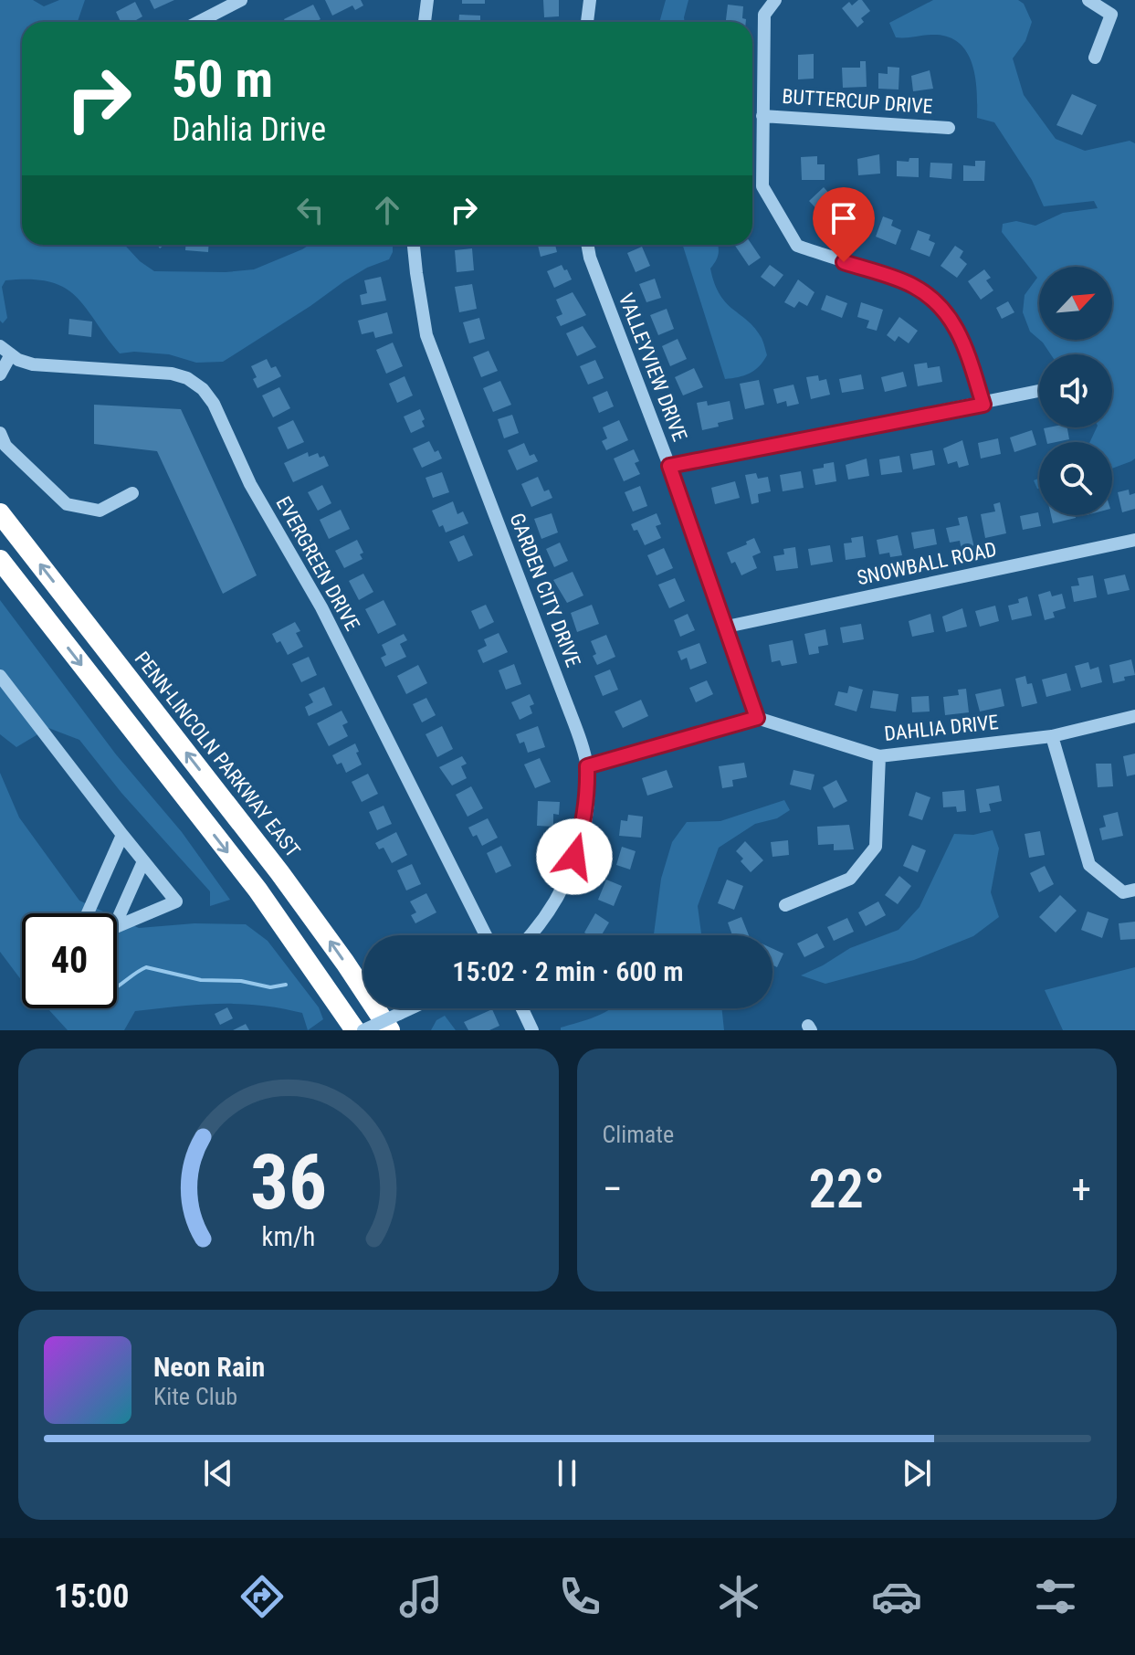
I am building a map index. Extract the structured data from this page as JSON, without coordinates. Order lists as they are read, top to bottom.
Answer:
{
  "streets": {
    "highway": ["PENN-LINCOLN PARKWAY EAST"],
    "street": [
      "BUTTERCUP DRIVE",
      "VALLEYVIEW DRIVE",
      "EVERGREEN DRIVE",
      "SNOWBALL ROAD",
      "GARDEN CITY DRIVE",
      "DAHLIA DRIVE"
    ]
  },
  "crossings": [
    ["VALLEYVIEW DRIVE", "SNOWBALL ROAD"],
    ["VALLEYVIEW DRIVE", "DAHLIA DRIVE"]
  ],
  "north": "top right",
  "page": {
    "turn": ["50 m", "Dahlia Drive"],
    "limit": "40",
    "trip": "15:02 · 2 min · 600 m",
    "tile": "Climate",
    "heat": ["−", "22°", "+"],
    "song": ["Neon Rain", "Kite Club"],
    "tabs": "15:00",
    "gauge": ["36", "km/h"]
  }
}
